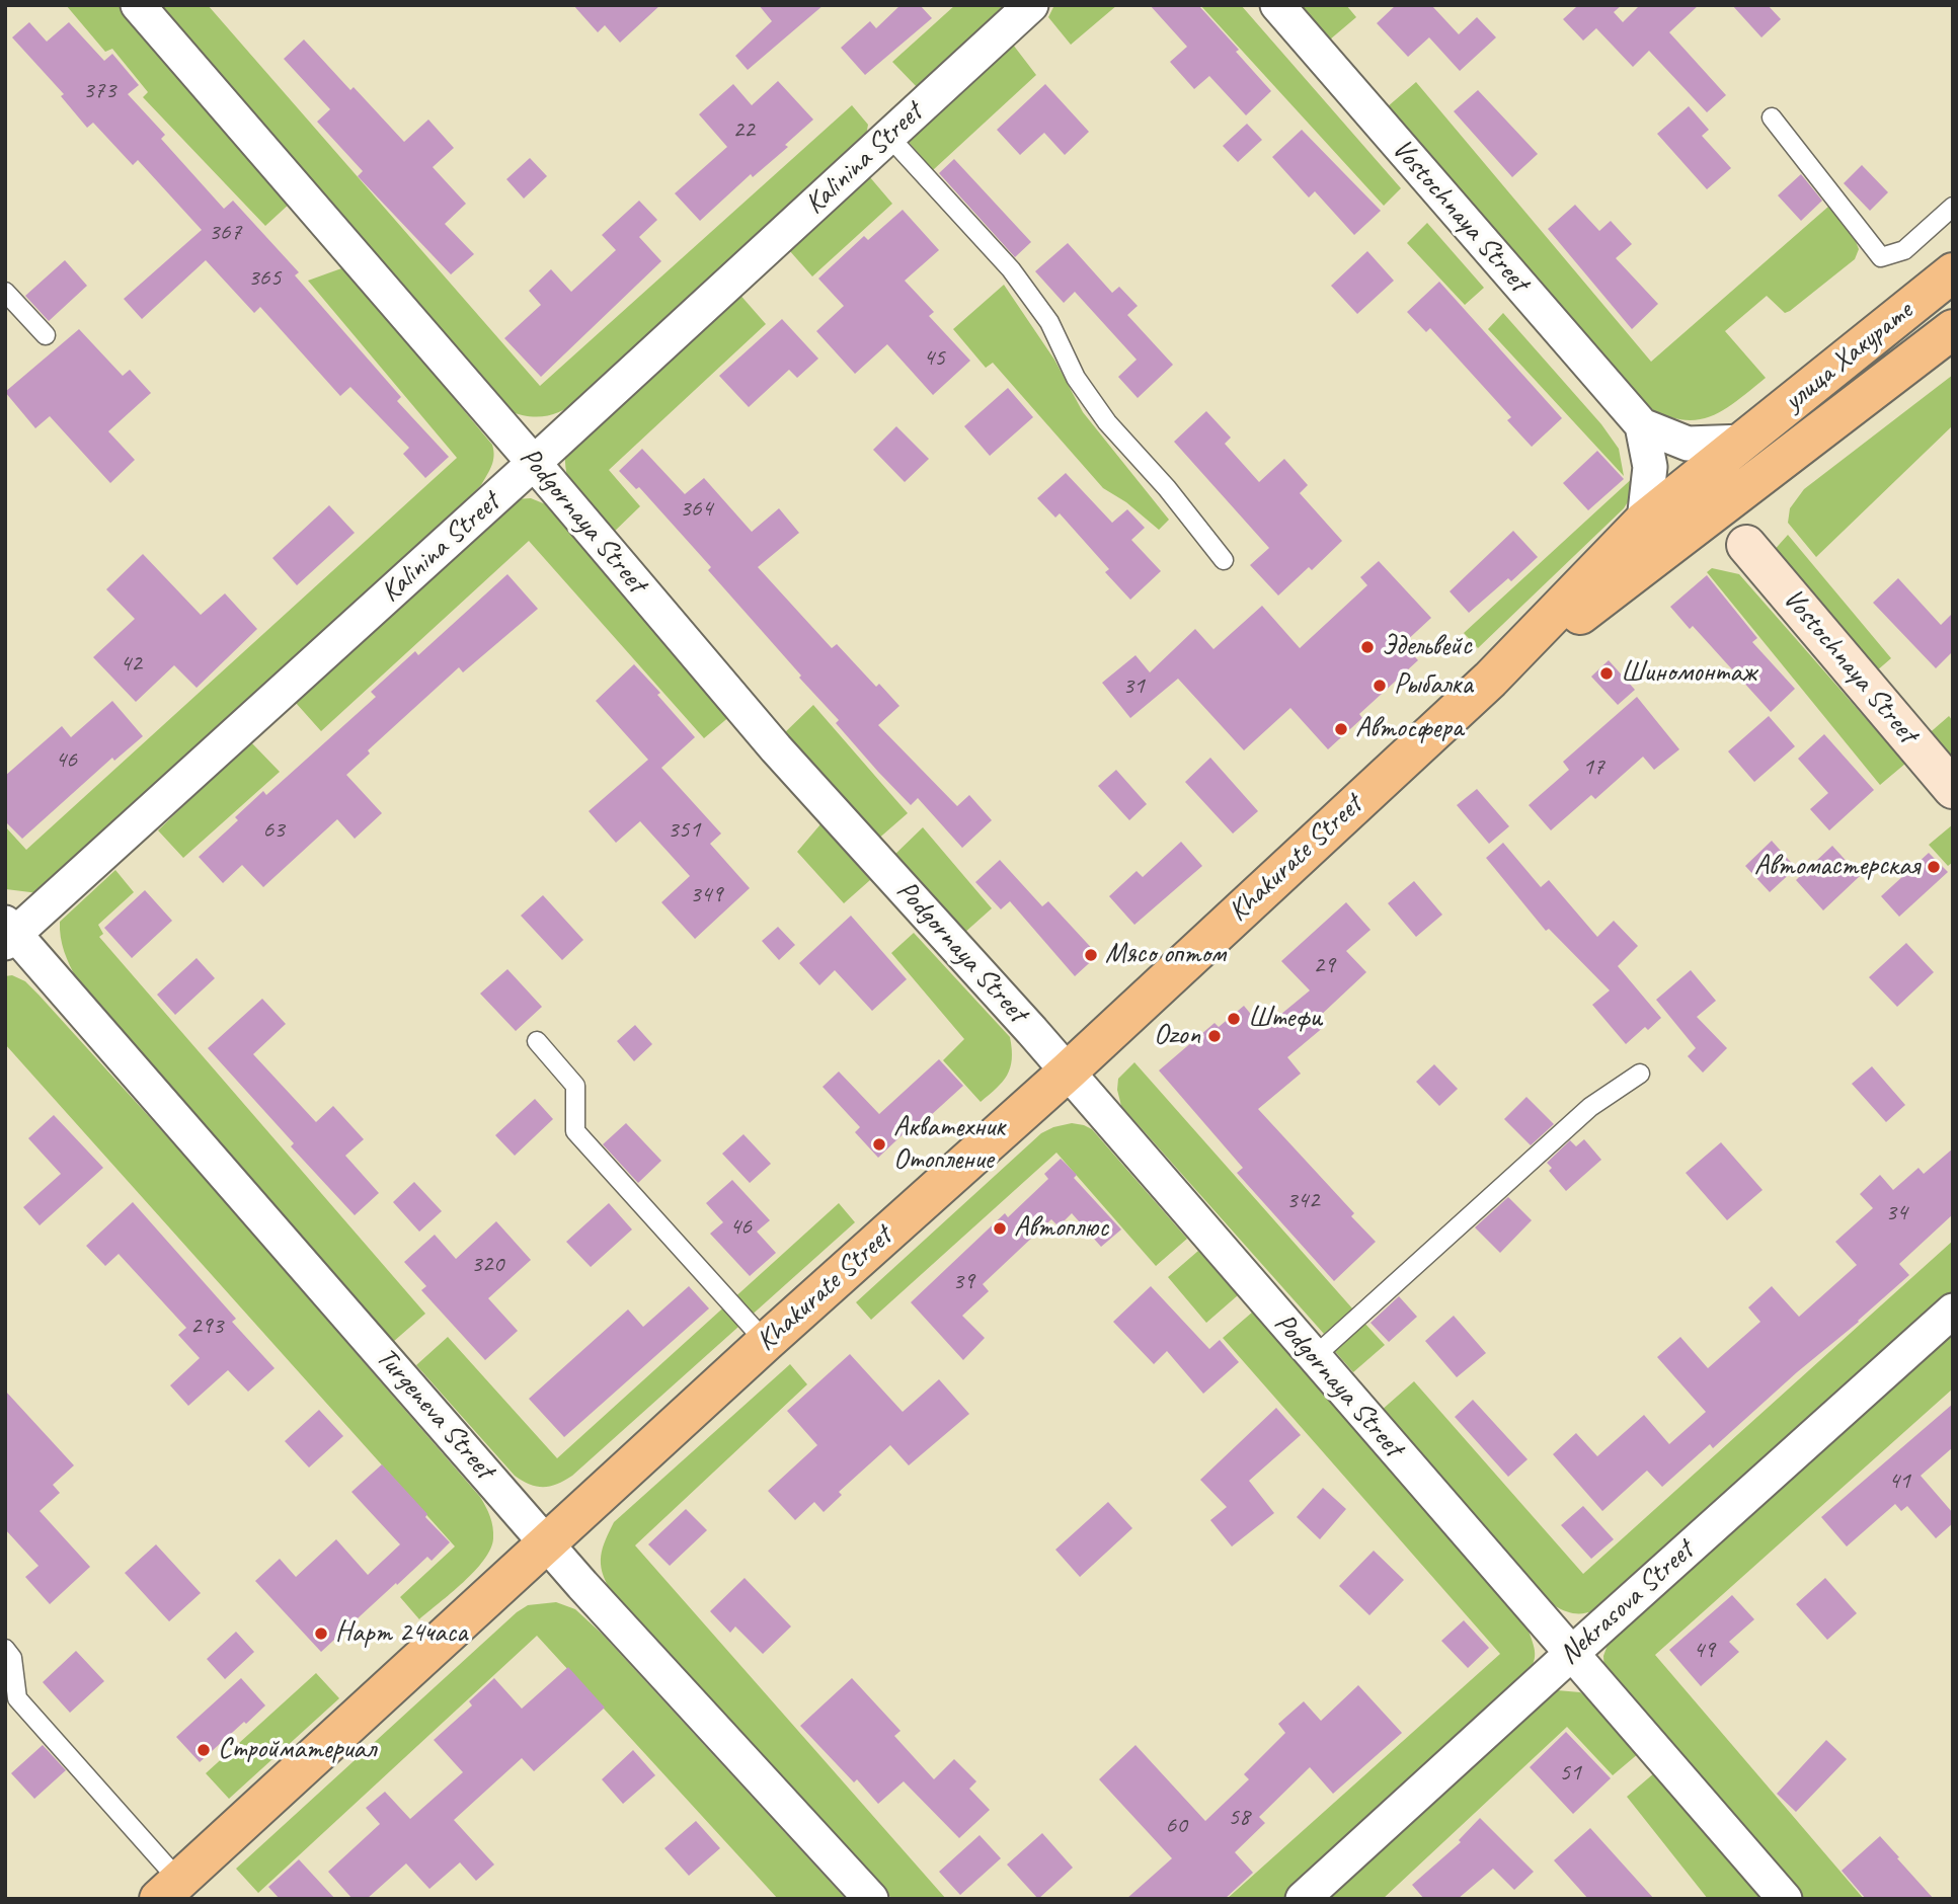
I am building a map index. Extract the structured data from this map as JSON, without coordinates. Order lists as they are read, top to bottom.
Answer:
{
  "streets": {
    "main road": ["улица Хакурате", "Khakurate Street"],
    "street": [
      "Kalinina Street",
      "Vostochnaya Street",
      "Podgornaya Street",
      "Turgeneva Street",
      "Nekrasova Street"
    ]
  },
  "crossings": [
    ["Kalinina Street", "Podgornaya Street"],
    ["Kalinina Street", "Turgeneva Street"],
    ["улица Хакурате", "Khakurate Street"],
    ["Podgornaya Street", "Khakurate Street"],
    ["Podgornaya Street", "Nekrasova Street"],
    ["Khakurate Street", "Turgeneva Street"]
  ],
  "places": [
    "Эдельвейс",
    "Шиномонтаж",
    "Рыбалка",
    "Автосфера",
    "Автомастерская",
    "Мясо оптом",
    "Штефи",
    "Ozon",
    "Акватехник Отопление",
    "Автоплюс",
    "Нарт 24часа",
    "Стройматериал"
  ],
  "house_numbers": [
    "373",
    "22",
    "367",
    "365",
    "45",
    "364",
    "42",
    "31",
    "46",
    "17",
    "63",
    "351",
    "349",
    "29",
    "342",
    "34",
    "46",
    "320",
    "39",
    "293",
    "41",
    "49",
    "51",
    "58",
    "60"
  ]
}
